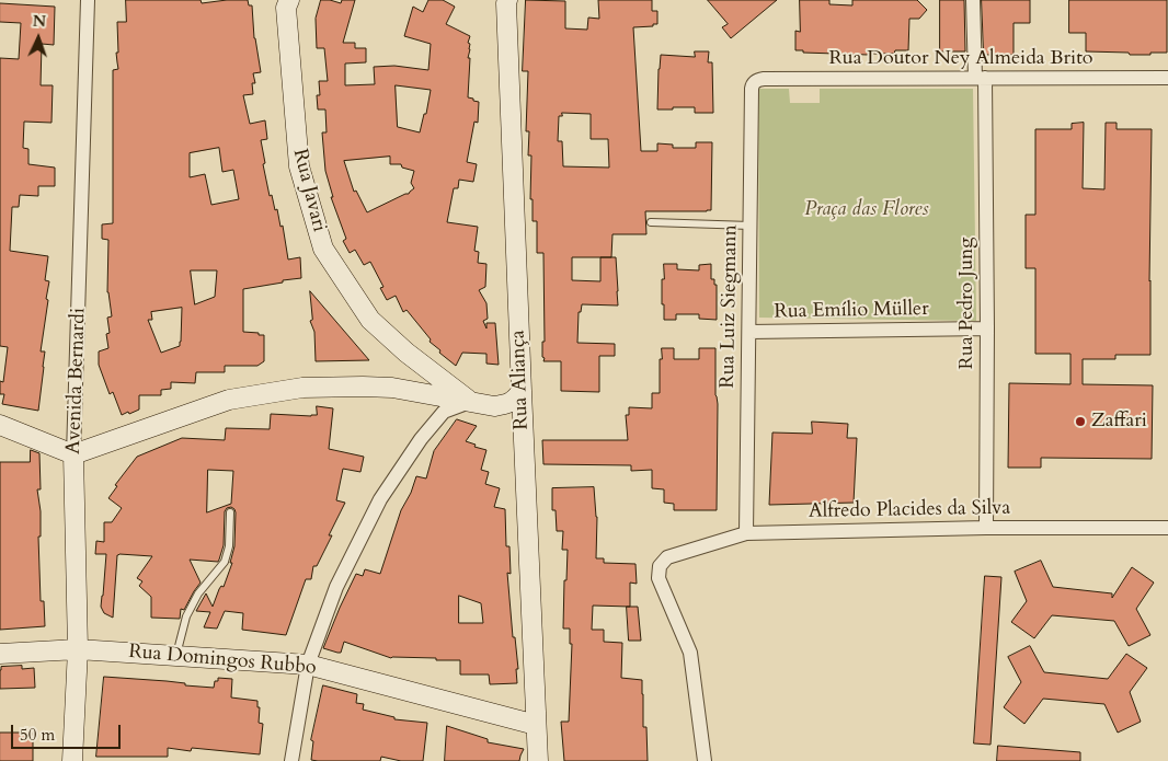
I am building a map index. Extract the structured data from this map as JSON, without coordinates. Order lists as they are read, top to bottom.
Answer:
{
  "streets": {
    "street": [
      "Rua Doutor Ney Almeida Brito",
      "Rua Javari",
      "Rua Pedro Jung",
      "Rua Luiz Siegmann",
      "Rua Emílio Müller",
      "Rua Aliança",
      "Avenida Bernardi",
      "Alfredo Placides da Silva",
      "Rua Domingos Rubbo"
    ]
  },
  "crossings": [
    ["Rua Doutor Ney Almeida Brito", "Rua Pedro Jung"],
    ["Rua Doutor Ney Almeida Brito", "Rua Luiz Siegmann"],
    ["Rua Pedro Jung", "Rua Emílio Müller"],
    ["Rua Pedro Jung", "Alfredo Placides da Silva"],
    ["Rua Luiz Siegmann", "Rua Emílio Müller"],
    ["Rua Luiz Siegmann", "Alfredo Placides da Silva"],
    ["Rua Aliança", "Rua Domingos Rubbo"],
    ["Avenida Bernardi", "Rua Domingos Rubbo"]
  ],
  "parks": ["Praça das Flores"],
  "places": ["Zaffari"],
  "scale_bar": "50 m",
  "north": "top"
}
